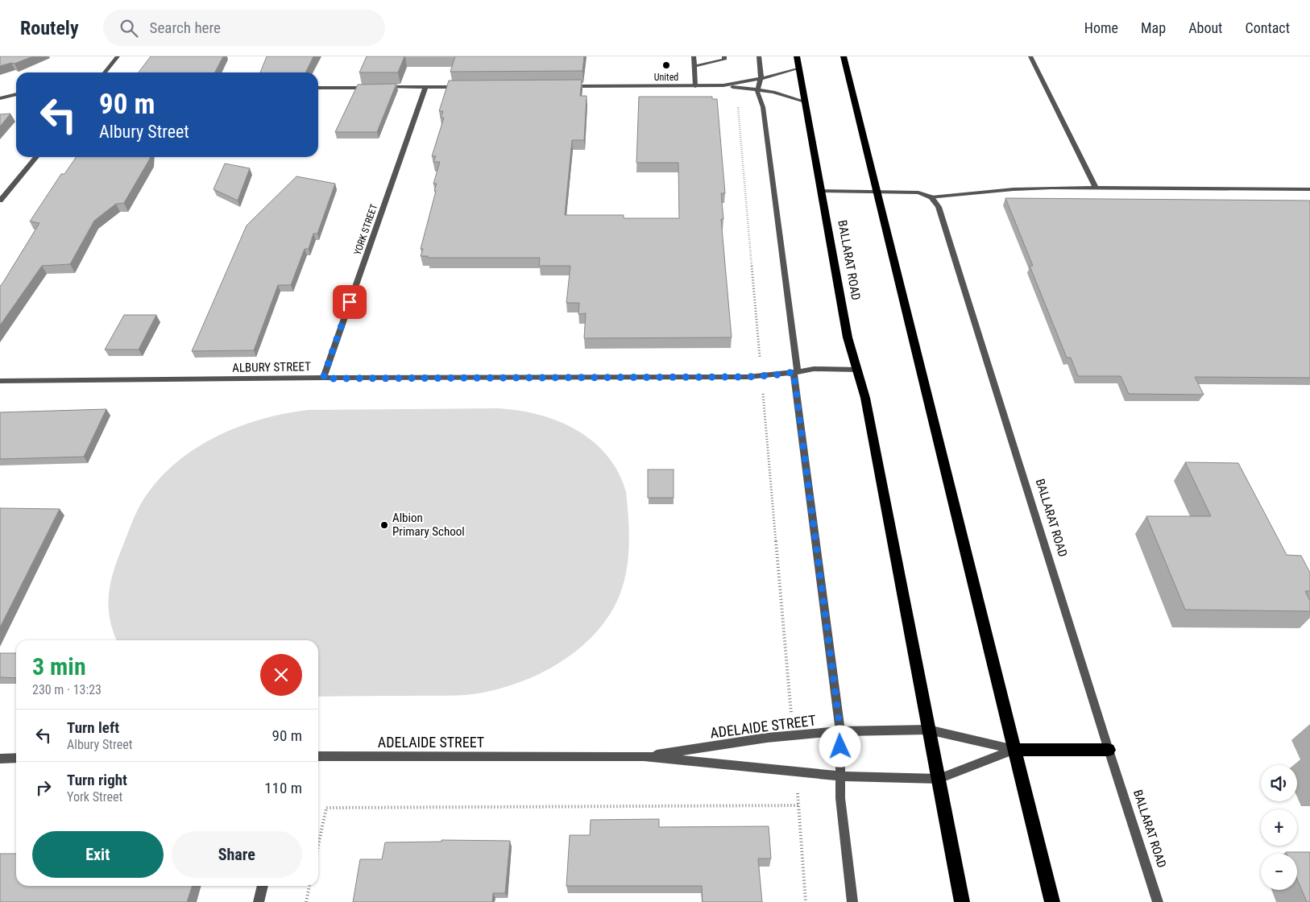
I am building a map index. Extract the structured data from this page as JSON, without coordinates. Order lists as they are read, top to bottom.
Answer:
{
  "streets": {
    "highway": ["BALLARAT ROAD"],
    "street": ["YORK STREET", "ALBURY STREET", "ADELAIDE STREET"]
  },
  "crossings": [
    ["YORK STREET", "ALBURY STREET"],
    ["BALLARAT ROAD", "ALBURY STREET"],
    ["BALLARAT ROAD", "ADELAIDE STREET"]
  ],
  "places": ["United", "Albion Primary School"],
  "page": {
    "header": "Routely",
    "search": "Search here",
    "nav": [
      "Home",
      "Map",
      "About",
      "Contact"
    ],
    "turn": ["90 m", "Albury Street"],
    "heading": ["3 min", "230 m · 13:23"],
    "list": [
      {
        "name": "Turn left",
        "note": "Albury Street",
        "value": "90 m"
      },
      {
        "name": "Turn right",
        "note": "York Street",
        "value": "110 m"
      }
    ],
    "map_buttons": ["+", "−"],
    "buttons": ["Exit", "Share"]
  }
}
